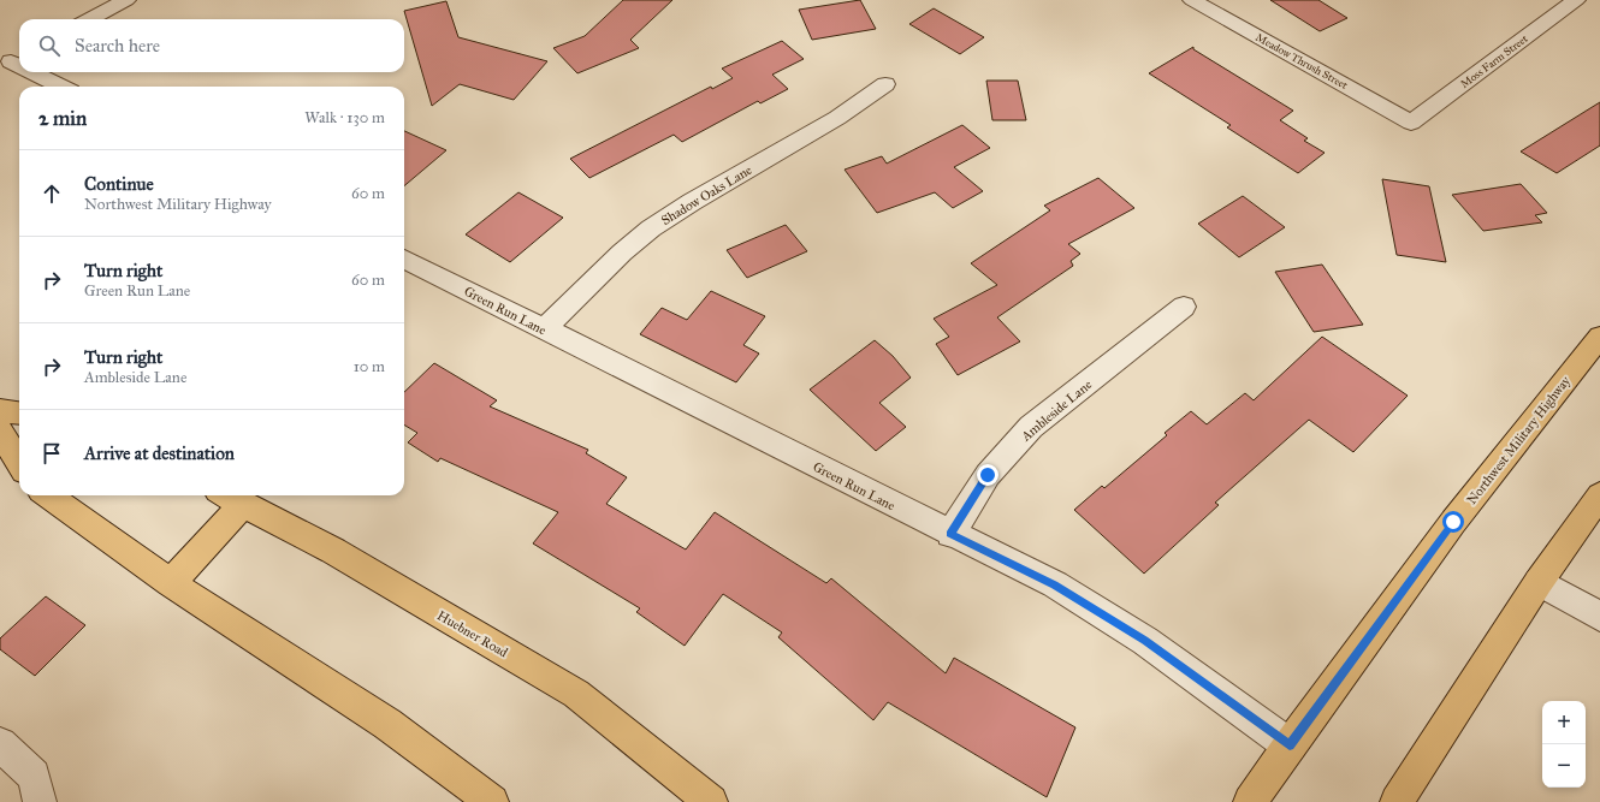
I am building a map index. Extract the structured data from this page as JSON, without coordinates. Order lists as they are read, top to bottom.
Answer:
{
  "streets": {
    "main road": ["Northwest Military Highway", "Huebner Road"],
    "street": [
      "Meadow Thrush Street",
      "Moss Farm Street",
      "Shadow Oaks Lane",
      "Green Run Lane",
      "Ambleside Lane"
    ]
  },
  "crossings": [
    ["Meadow Thrush Street", "Moss Farm Street"],
    ["Shadow Oaks Lane", "Green Run Lane"],
    ["Green Run Lane", "Ambleside Lane"],
    ["Green Run Lane", "Northwest Military Highway"]
  ],
  "page": {
    "search": "Search here",
    "heading": ["2 min", "Walk · 130 m"],
    "list": [
      ["Continue", "Northwest Military Highway", "60 m"],
      ["Turn right", "Green Run Lane", "60 m"],
      ["Turn right", "Ambleside Lane", "10 m"],
      "Arrive at destination"
    ],
    "map_buttons": ["+", "−"]
  }
}
